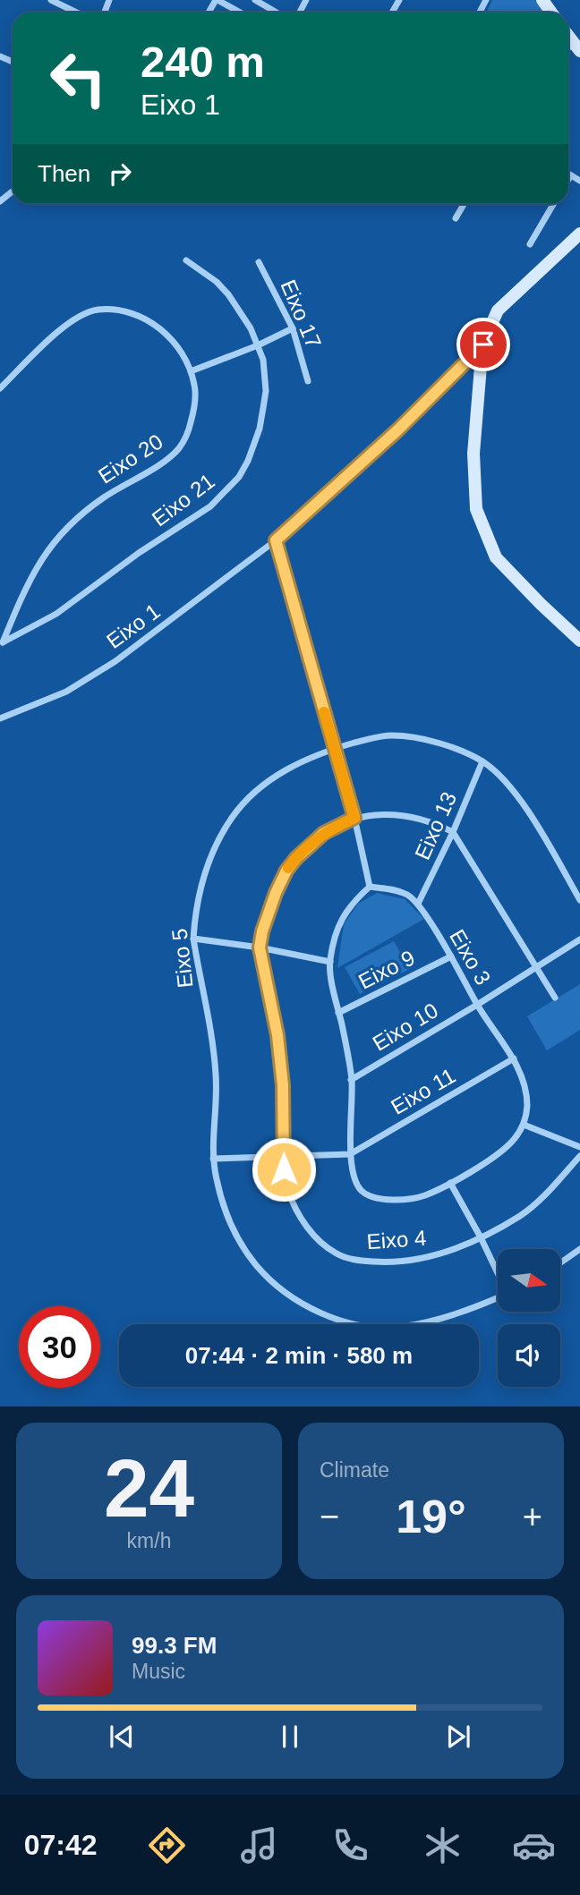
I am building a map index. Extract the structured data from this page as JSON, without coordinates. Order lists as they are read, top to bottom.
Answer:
{
  "streets": {
    "street": [
      "Eixo 17",
      "Eixo 20",
      "Eixo 21",
      "Eixo 1",
      "Eixo 13",
      "Eixo 3",
      "Eixo 5",
      "Eixo 9",
      "Eixo 10",
      "Eixo 11",
      "Eixo 4"
    ]
  },
  "crossings": [
    ["Eixo 20", "Eixo 21"],
    ["Eixo 13", "Eixo 3"],
    ["Eixo 13", "Eixo 5"],
    ["Eixo 13", "Eixo 4"],
    ["Eixo 3", "Eixo 9"],
    ["Eixo 3", "Eixo 10"],
    ["Eixo 3", "Eixo 11"]
  ],
  "north": "right",
  "page": {
    "turn": ["240 m", "Eixo 1"],
    "then": "Then",
    "limit": "30",
    "trip": "07:44 · 2 min · 580 m",
    "tile": [
      ["24", "km/h"],
      "Climate"
    ],
    "heat": ["−", "19°", "+"],
    "song": ["99.3 FM", "Music"],
    "tabs": "07:42"
  }
}
